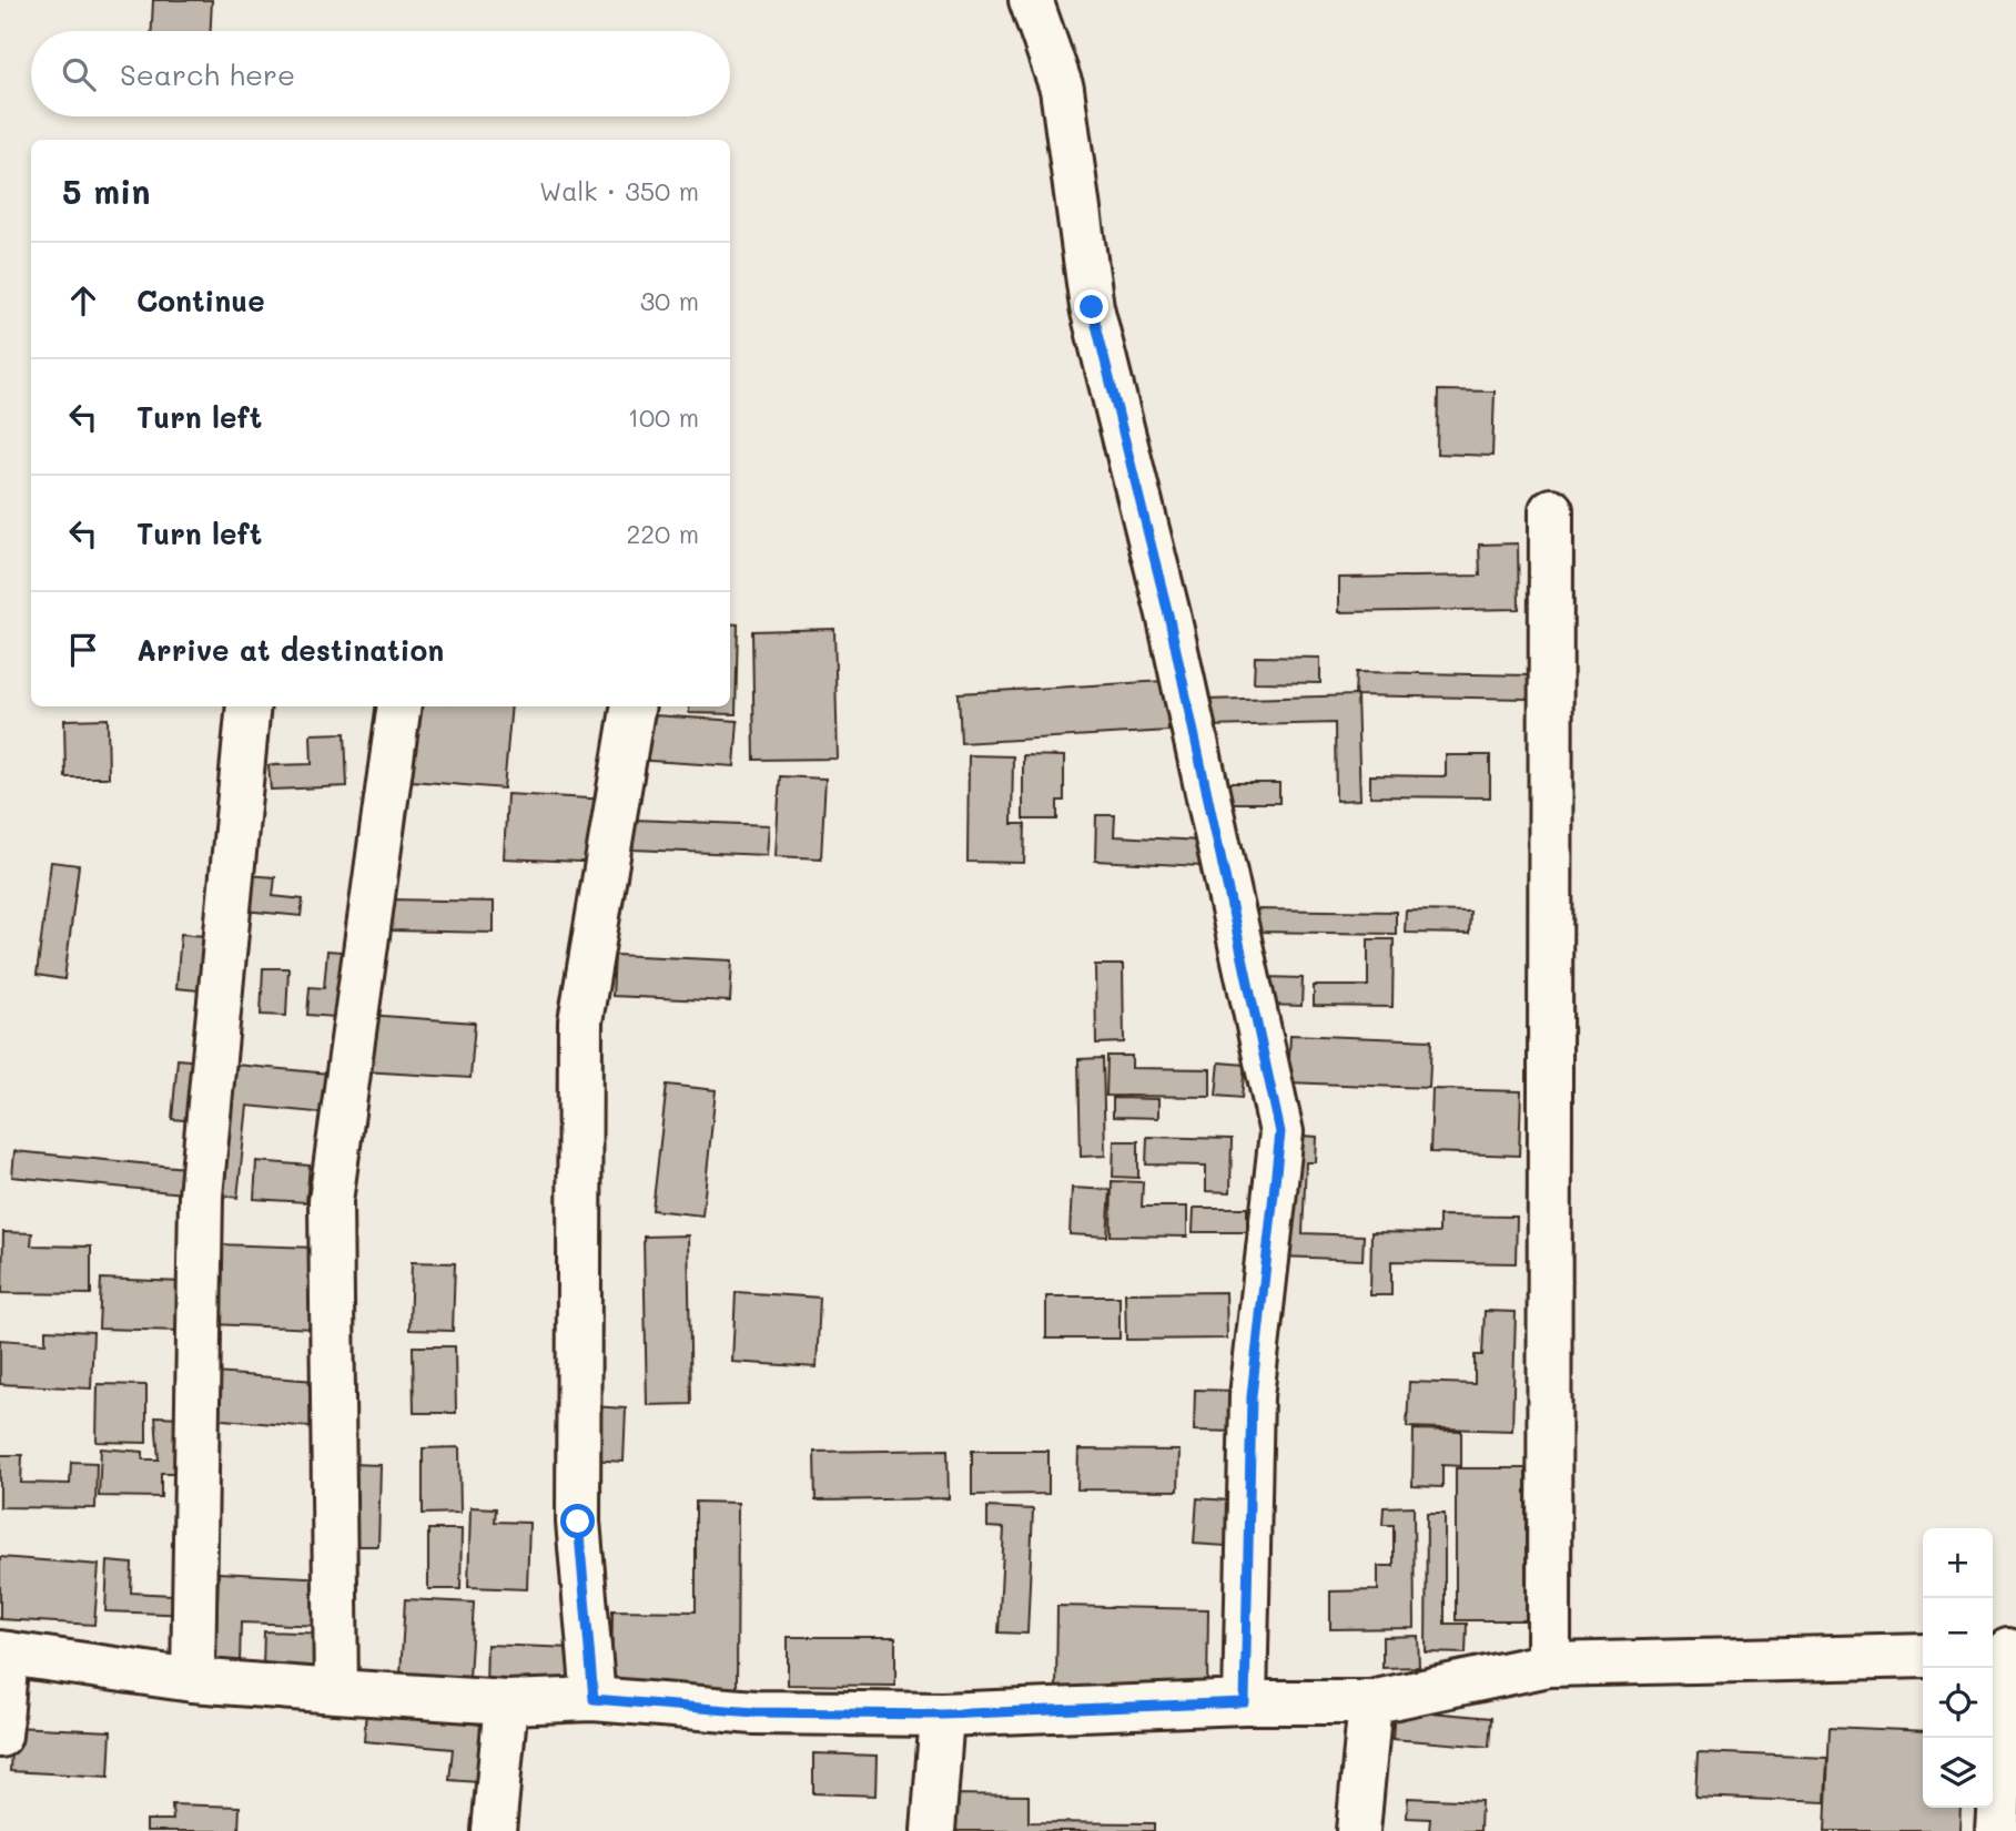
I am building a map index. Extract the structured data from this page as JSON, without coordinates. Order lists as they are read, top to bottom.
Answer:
{
  "page": {
    "search": "Search here",
    "heading": ["5 min", "Walk · 350 m"],
    "list": [
      ["Continue", "30 m"],
      ["Turn left", "100 m"],
      ["Turn left", "220 m"],
      "Arrive at destination"
    ],
    "map_buttons": ["+", "−"]
  }
}
